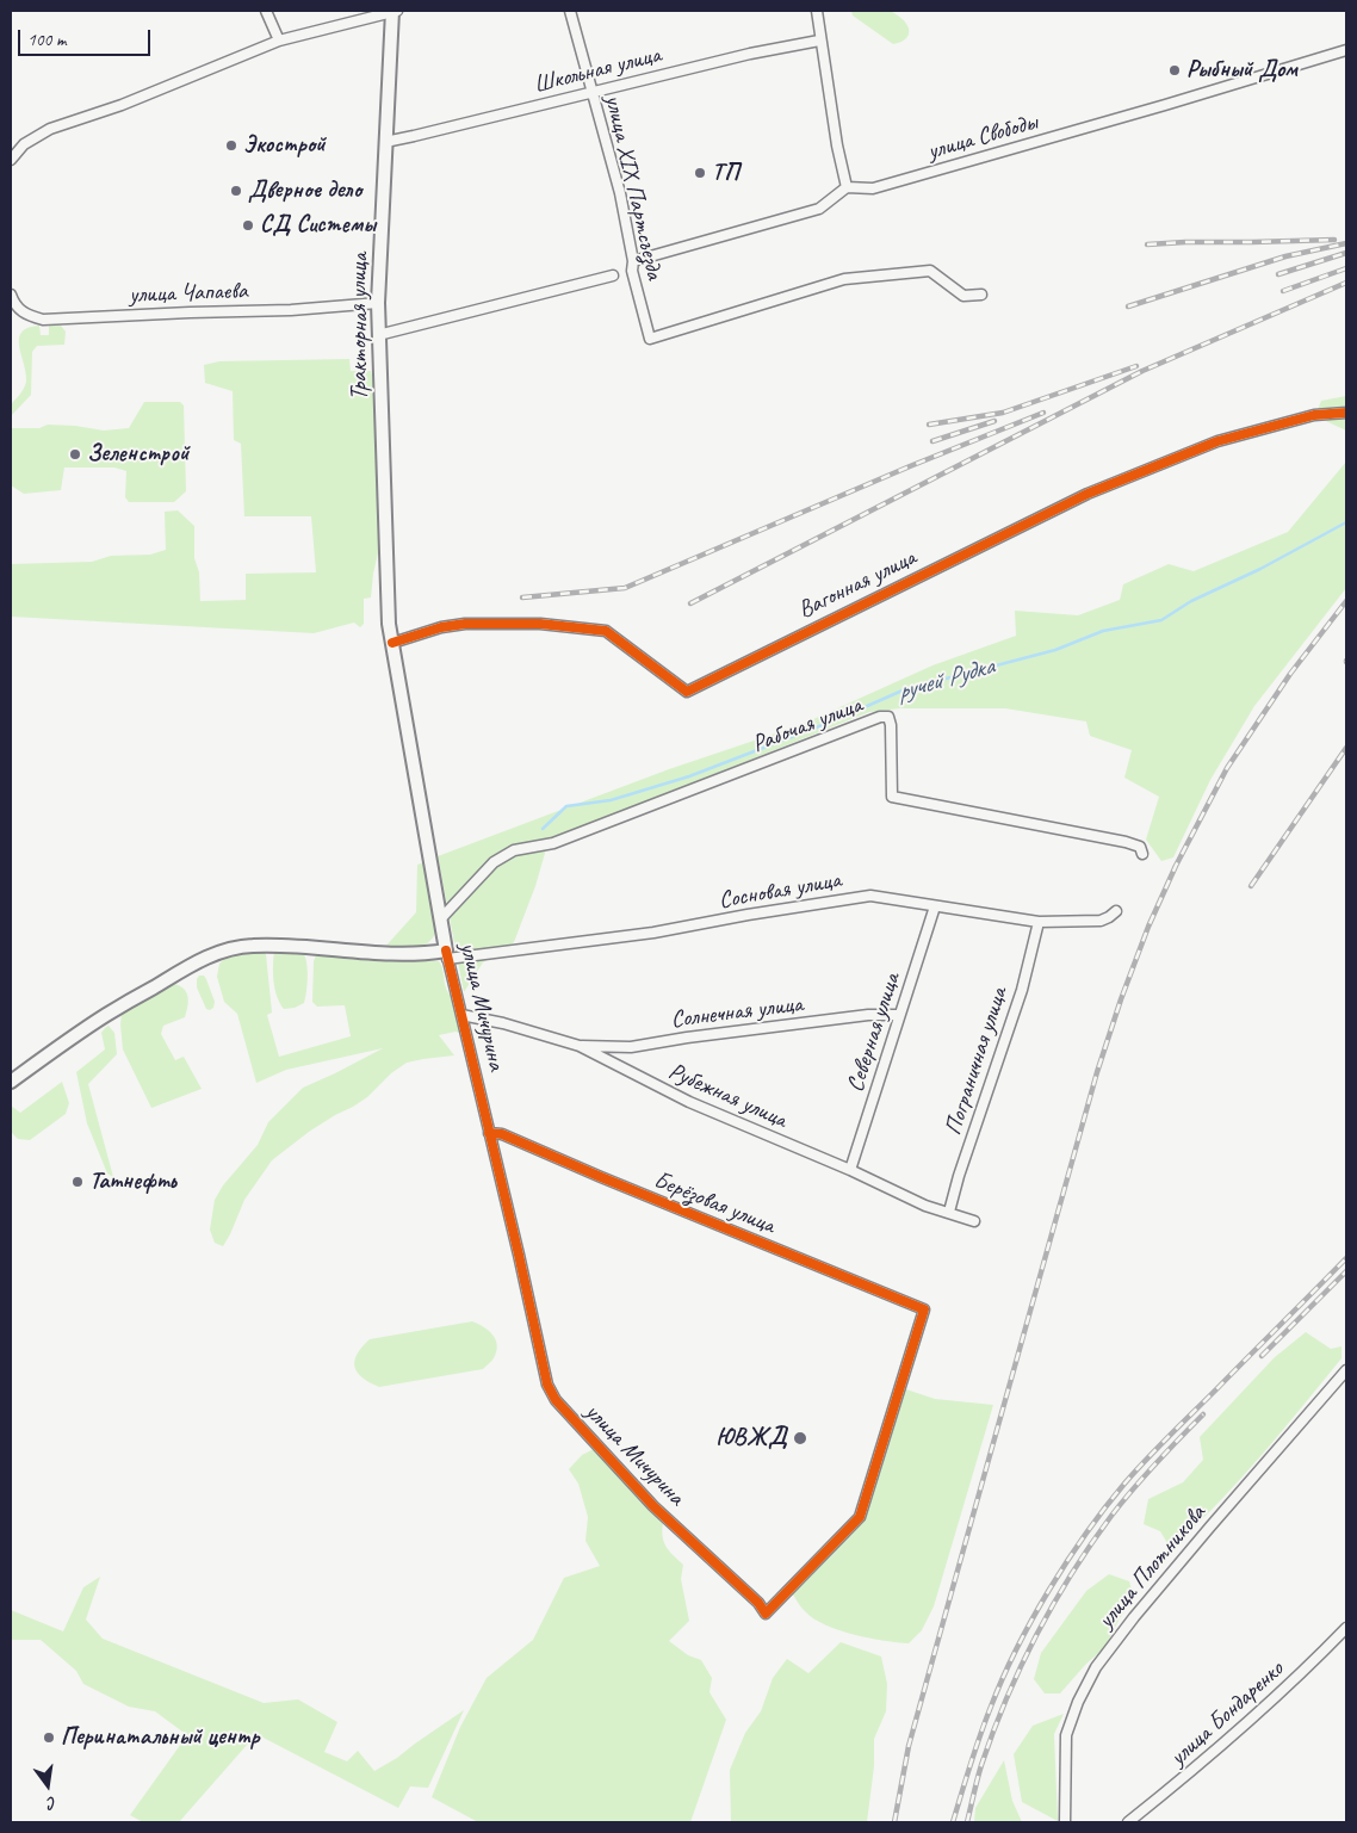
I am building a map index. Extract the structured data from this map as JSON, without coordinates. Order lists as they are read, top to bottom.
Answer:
{
  "streets": {
    "main road": ["Тракторная улица", "улица Мичурина"],
    "street": [
      "Школьная улица",
      "улица Свободы",
      "улица XIX Партсъезда",
      "улица Чапаева",
      "Вагонная улица",
      "Рабочая улица",
      "Сосновая улица",
      "Солнечная улица",
      "Северная улица",
      "Пограничная улица",
      "Рубежная улица",
      "Берёзовая улица",
      "улица Плотникова",
      "улица Бондаренко"
    ]
  },
  "crossings": [
    ["Школьная улица", "улица XIX Партсъезда"],
    ["Школьная улица", "Тракторная улица"],
    ["улица Чапаева", "Тракторная улица"],
    ["Тракторная улица", "Вагонная улица"],
    ["Тракторная улица", "улица Мичурина"],
    ["Вагонная улица", "улица Мичурина"],
    ["Рабочая улица", "улица Мичурина"],
    ["Сосновая улица", "улица Мичурина"],
    ["Сосновая улица", "Северная улица"],
    ["Сосновая улица", "Пограничная улица"],
    ["улица Мичурина", "Рубежная улица"],
    ["улица Мичурина", "Берёзовая улица"],
    ["Солнечная улица", "Северная улица"],
    ["Солнечная улица", "Рубежная улица"],
    ["Северная улица", "Рубежная улица"],
    ["Пограничная улица", "Рубежная улица"]
  ],
  "water": ["ручей Рудка"],
  "places": [
    "Рыбный Дом",
    "Экострой",
    "ТП",
    "Дверное дело",
    "СД Системы",
    "Зеленстрой",
    "Татнефть",
    "ЮВЖД",
    "Перинатальный центр"
  ],
  "scale_bar": "100 m",
  "north": "bottom"
}
